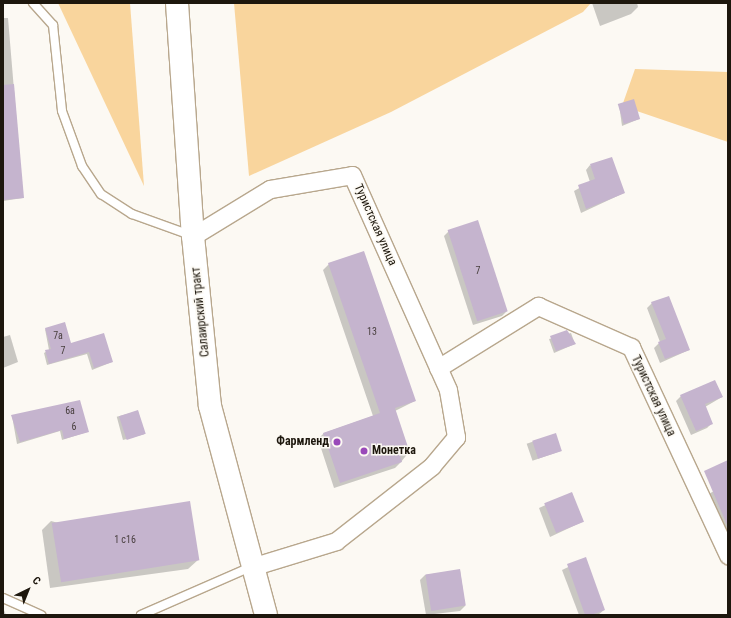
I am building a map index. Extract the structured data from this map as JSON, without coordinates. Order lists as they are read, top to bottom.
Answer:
{
  "streets": {
    "street": ["Туристская улица", "Салаирский тракт"]
  },
  "crossings": [
    ["Туристская улица", "Салаирский тракт"]
  ],
  "places": ["Фармленд", "Монетка"],
  "house_numbers": [
    "7",
    "13",
    "7а",
    "7",
    "6а",
    "6",
    "1 с16"
  ],
  "north": "top right"
}
